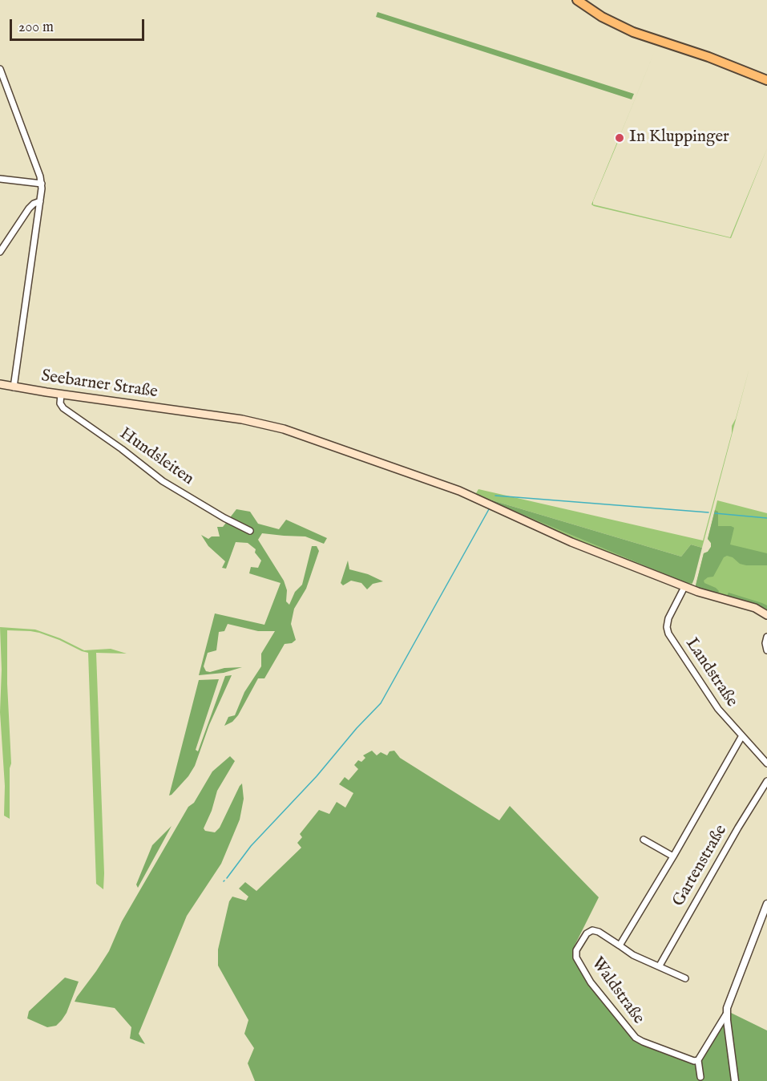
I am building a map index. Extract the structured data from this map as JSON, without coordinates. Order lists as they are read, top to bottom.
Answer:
{
  "streets": {
    "main road": ["Seebarner Straße"],
    "street": [
      "Hundsleiten",
      "Landstraße",
      "Gartenstraße",
      "Waldstraße"
    ]
  },
  "crossings": [
    ["Seebarner Straße", "Hundsleiten"],
    ["Seebarner Straße", "Landstraße"],
    ["Landstraße", "Waldstraße"],
    ["Gartenstraße", "Waldstraße"]
  ],
  "places": ["In Kluppinger"],
  "scale_bar": "200 m"
}
